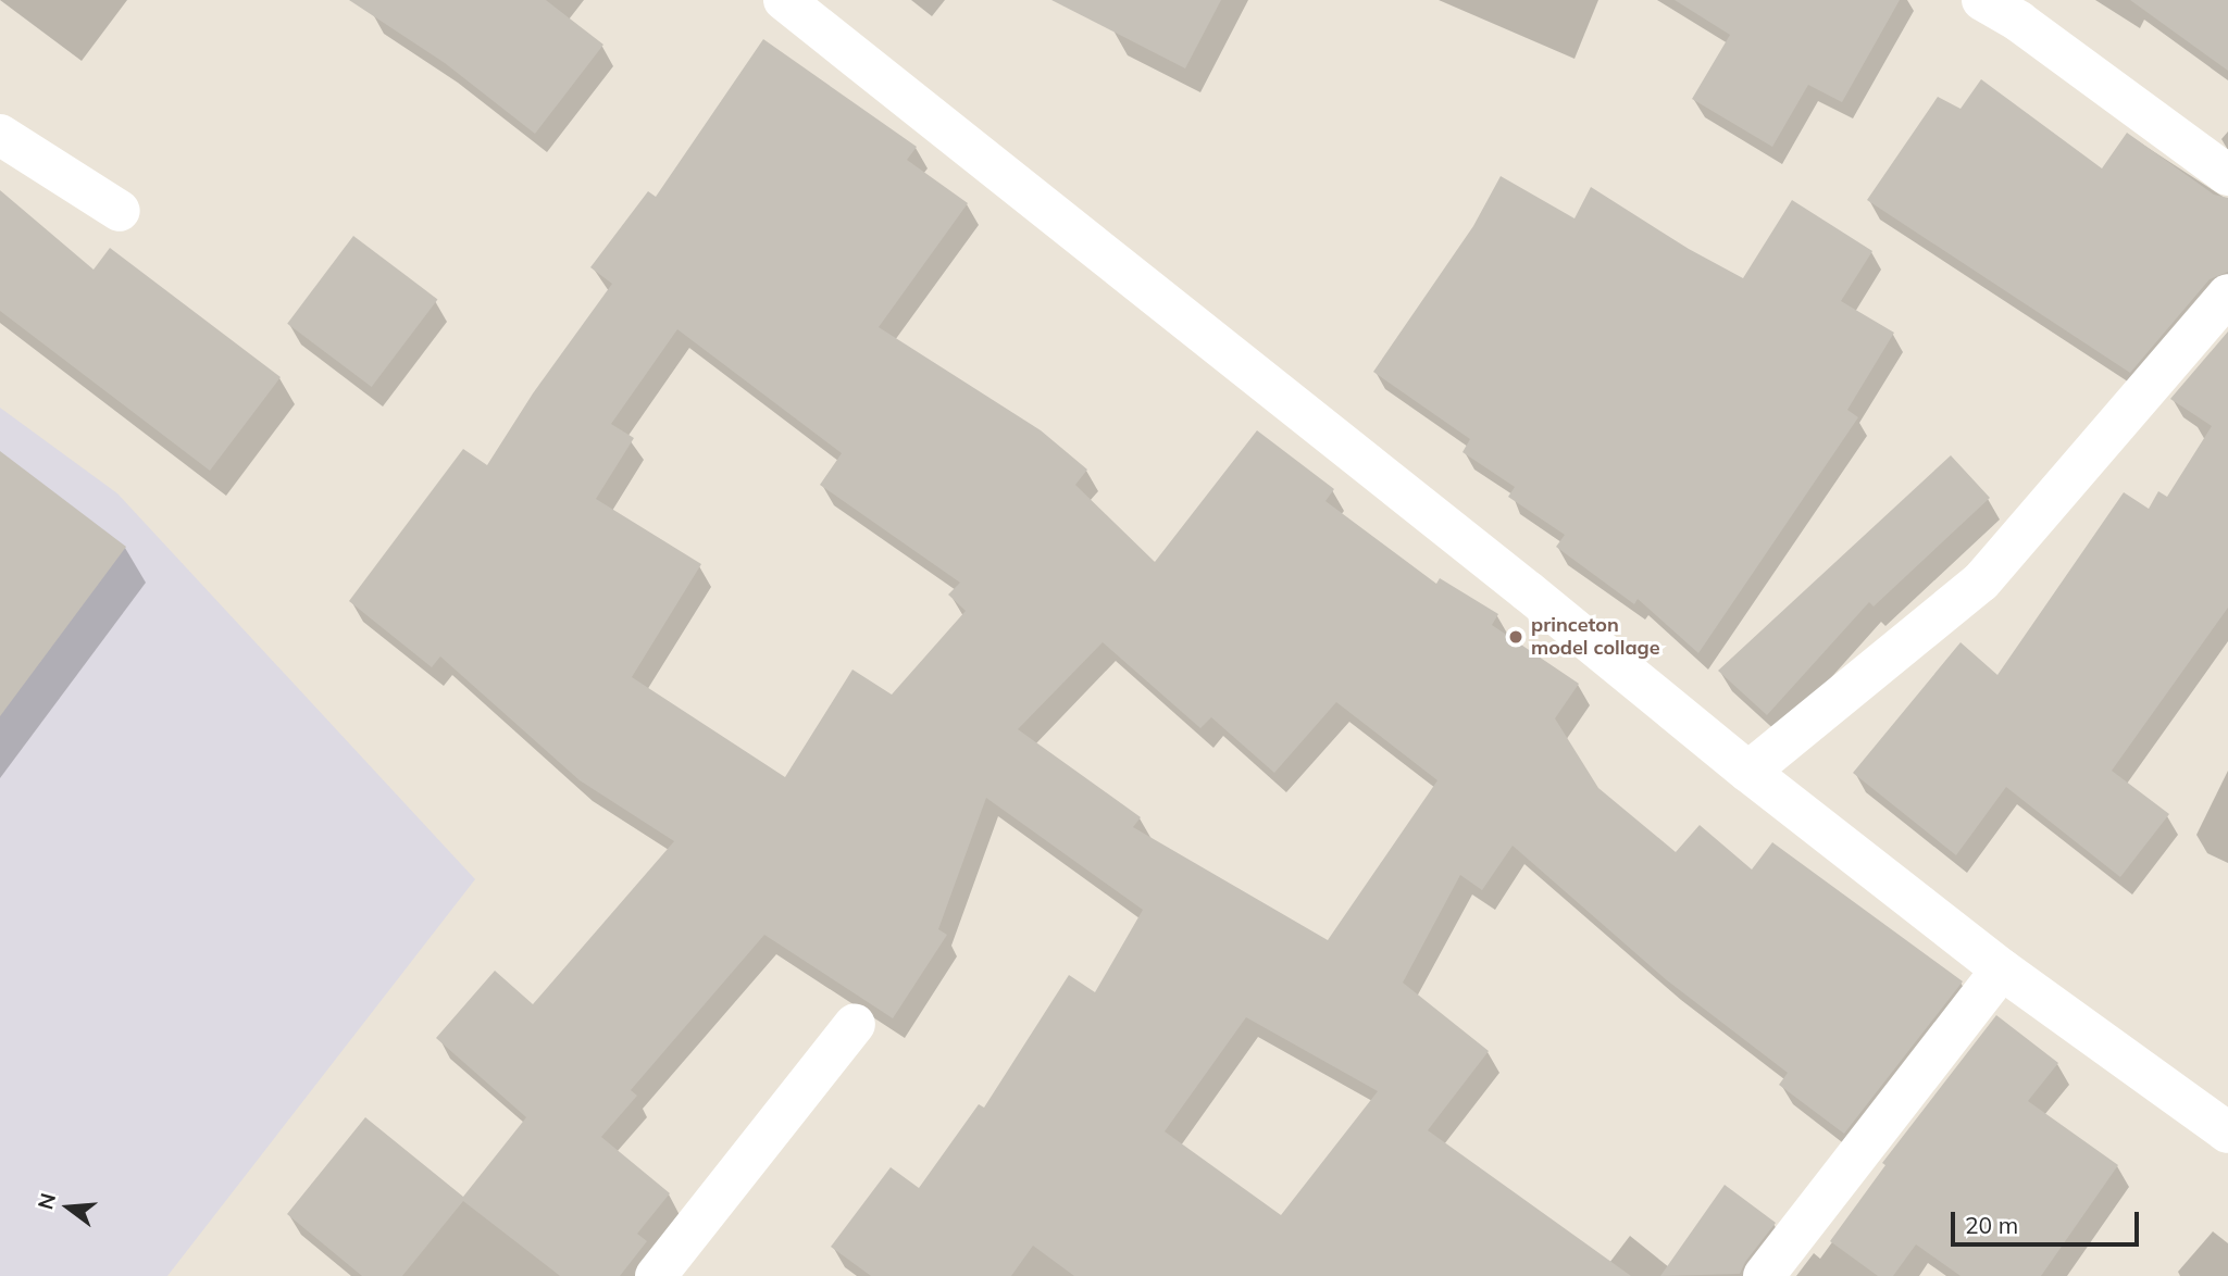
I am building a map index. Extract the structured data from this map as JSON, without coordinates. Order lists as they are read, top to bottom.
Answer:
{
  "places": ["princeton model collage"],
  "scale_bar": "20 m",
  "north": "left"
}
